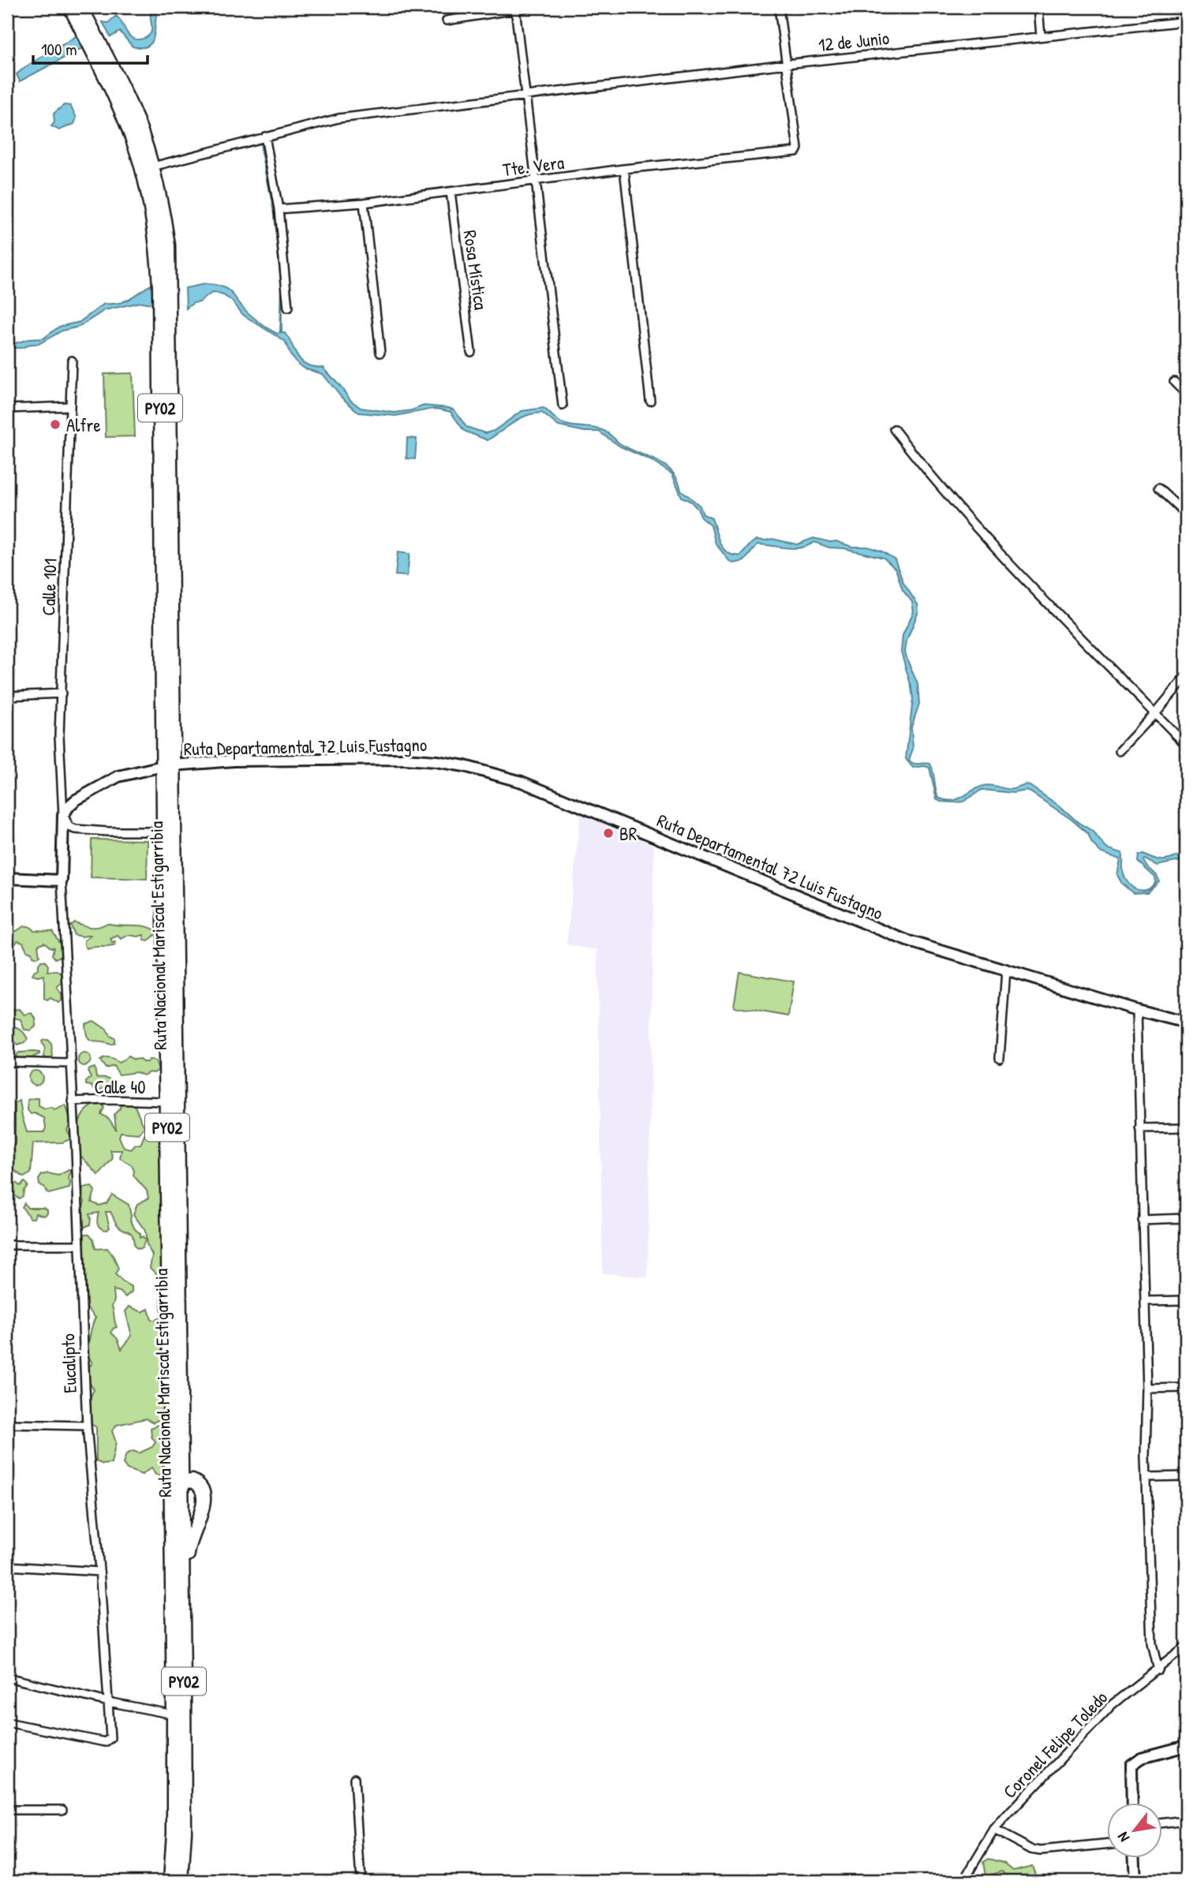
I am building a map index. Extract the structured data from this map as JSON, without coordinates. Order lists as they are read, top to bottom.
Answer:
{
  "streets": {
    "highway": ["PY02", "Ruta Nacional Mariscal Estigarribia"],
    "main road": ["Ruta Departamental 72 Luis Fustagno"],
    "street": [
      "12 de Junio",
      "Tte. Vera",
      "Rosa Mística",
      "Calle 101",
      "Calle 40",
      "Eucalipto",
      "Coronel Felipe Toledo"
    ]
  },
  "crossings": [
    ["12 de Junio", "Tte. Vera"],
    ["12 de Junio", "Ruta Nacional Mariscal Estigarribia"],
    ["Tte. Vera", "Rosa Mística"],
    ["Calle 101", "Ruta Departamental 72 Luis Fustagno"],
    ["Ruta Departamental 72 Luis Fustagno", "Ruta Nacional Mariscal Estigarribia"],
    ["Ruta Nacional Mariscal Estigarribia", "Calle 40"],
    ["Calle 40", "Eucalipto"]
  ],
  "places": ["Alfre", "BR"],
  "scale_bar": "100 m",
  "north": "bottom left"
}
